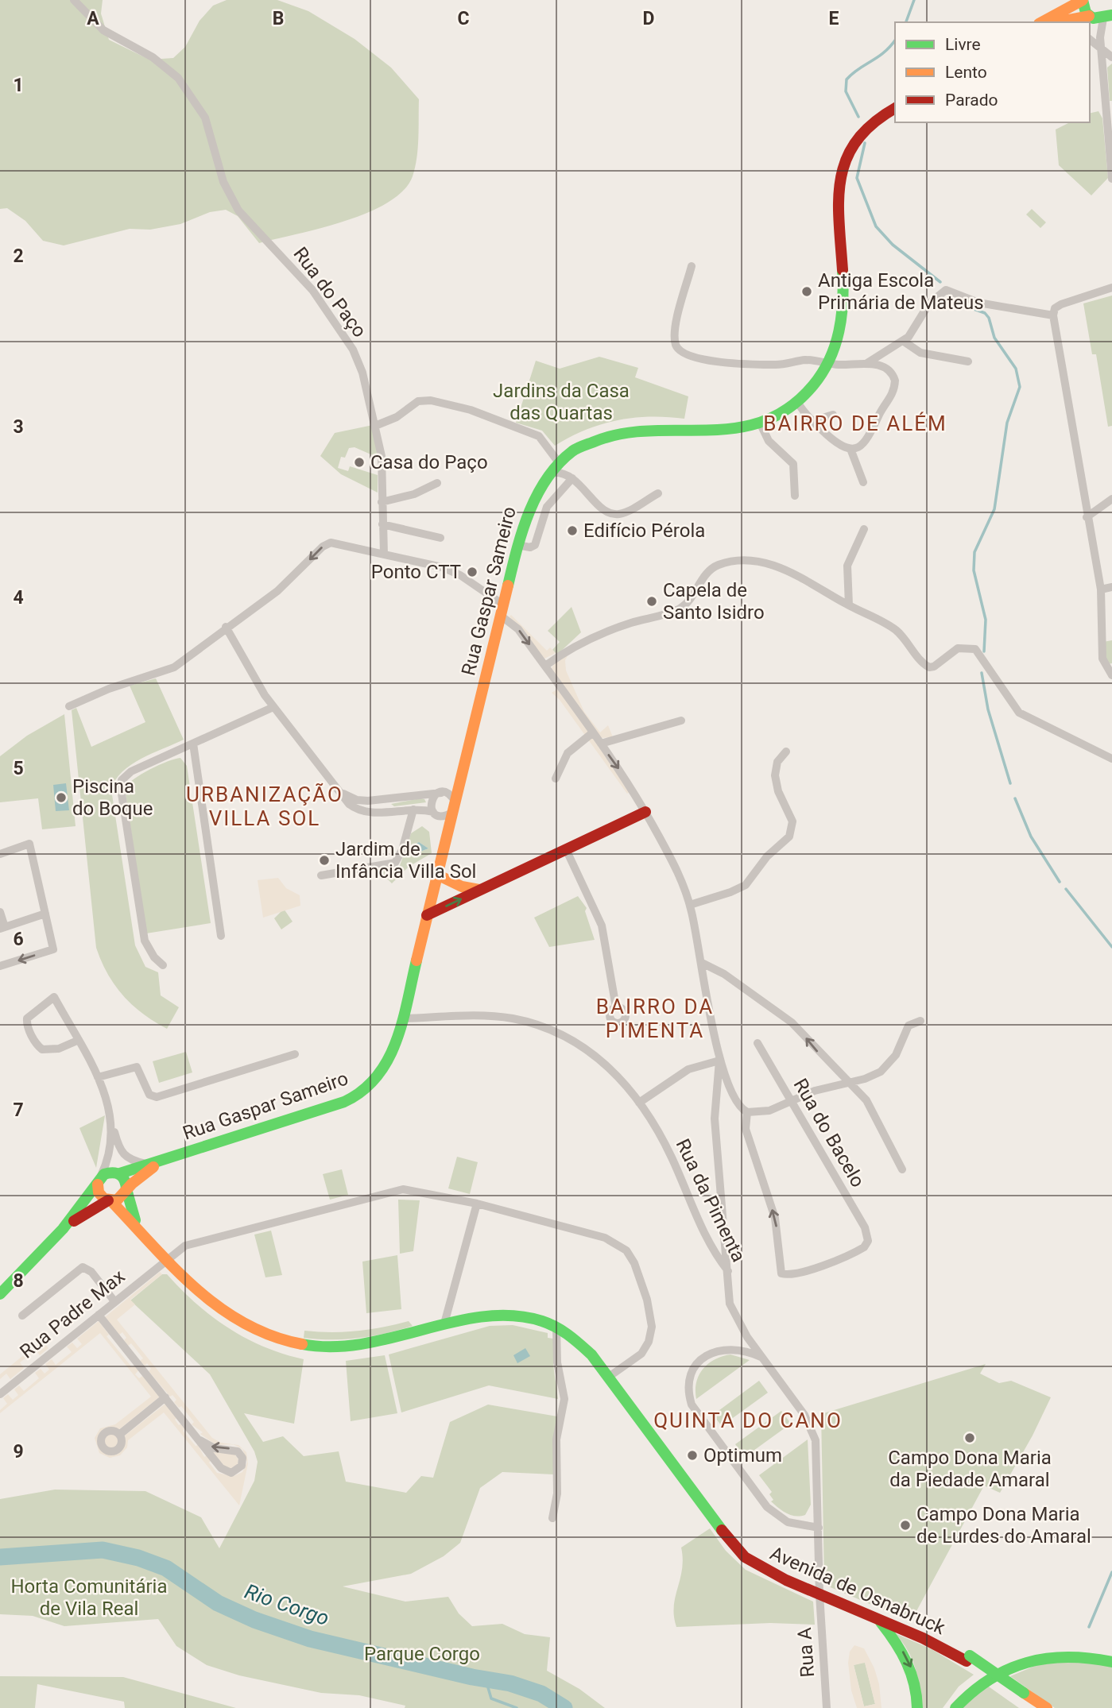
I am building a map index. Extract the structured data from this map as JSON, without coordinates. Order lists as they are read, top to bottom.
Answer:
{
  "streets": {
    "main road": ["Rua Gaspar Sameiro", "Avenida de Osnabruck"],
    "street": [
      "Rua do Paço",
      "Rua do Bacelo",
      "Rua da Pimenta",
      "Rua Padre Max",
      "Rua A"
    ]
  },
  "crossings": [
    ["Rua Gaspar Sameiro", "Rua da Pimenta"],
    ["Rua da Pimenta", "Avenida de Osnabruck"],
    ["Rua da Pimenta", "Rua A"],
    ["Rua Padre Max", "Avenida de Osnabruck"],
    ["Avenida de Osnabruck", "Rua A"]
  ],
  "districts": [
    "BAIRRO DE ALÉM",
    "URBANIZAÇÃO VILLA SOL",
    "BAIRRO DA PIMENTA",
    "QUINTA DO CANO"
  ],
  "water": ["Rio Corgo"],
  "parks": ["Jardins da Casa das Quartas", "Horta Comunitária de Vila Real", "Parque Corgo"],
  "places": [
    "Antiga Escola Primária de Mateus",
    "Casa do Paço",
    "Edifício Pérola",
    "Ponto CTT",
    "Capela de Santo Isidro",
    "Piscina do Boque",
    "Jardim de Infância Villa Sol",
    "Campo Dona Maria da Piedade Amaral",
    "Optimum",
    "Campo Dona Maria de Lurdes do Amaral"
  ],
  "legend": ["Livre", "Lento", "Parado"],
  "grid": {
    "columns": [
      "A",
      "B",
      "C",
      "D",
      "E"
    ],
    "rows": [
      "1",
      "2",
      "3",
      "4",
      "5",
      "6",
      "7",
      "8",
      "9"
    ]
  }
}
